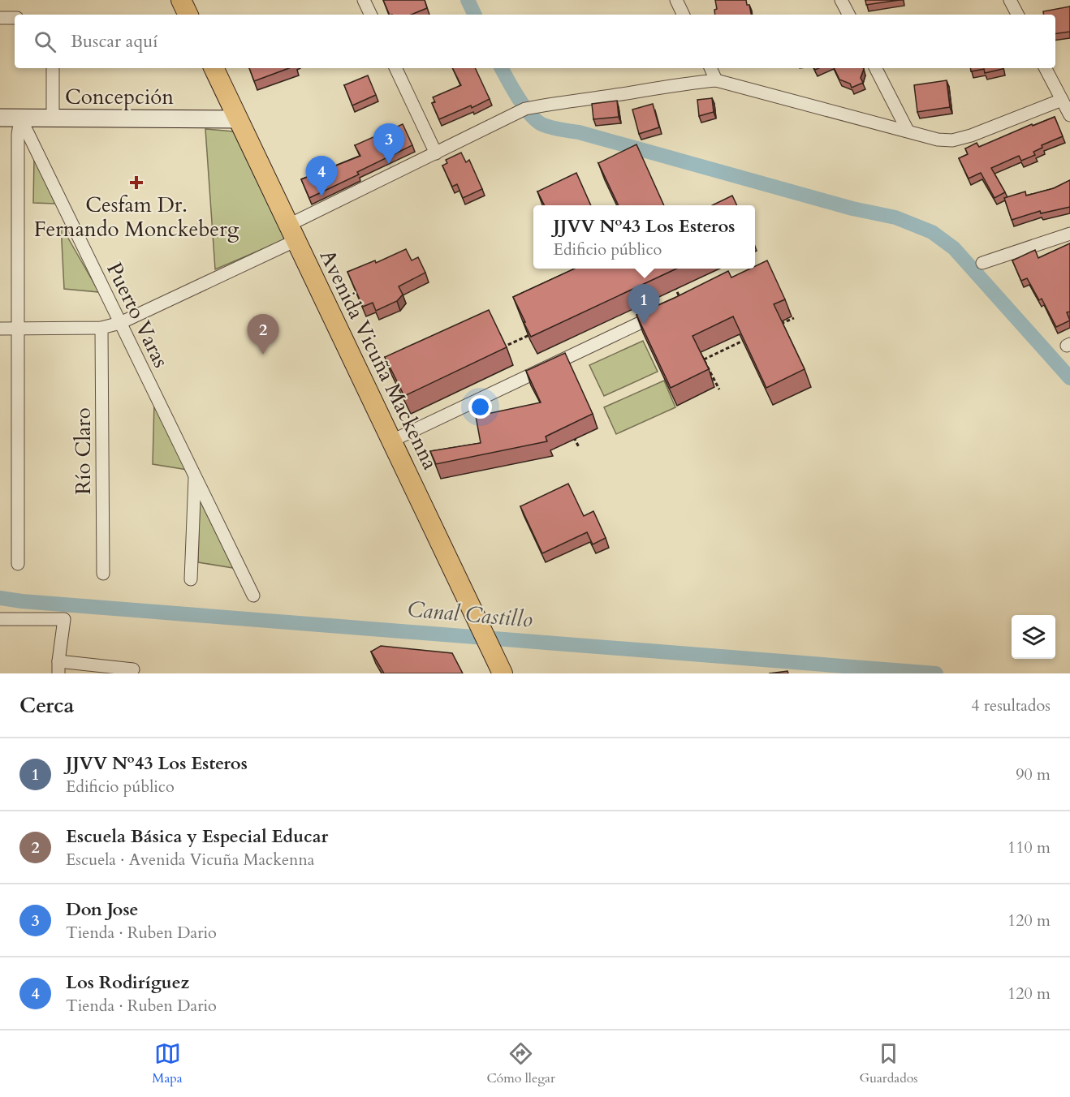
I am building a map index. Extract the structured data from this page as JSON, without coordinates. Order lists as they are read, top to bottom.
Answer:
{
  "streets": {
    "main road": ["Avenida Vicuña Mackenna"],
    "street": ["Concepción", "Puerto Varas", "Río Claro"]
  },
  "crossings": [
    ["Concepción", "Puerto Varas"],
    ["Concepción", "Avenida Vicuña Mackenna"]
  ],
  "water": ["Canal Castillo"],
  "places": {
    "health": ["Cesfam Dr. Fernando Monckeberg"]
  },
  "page": {
    "search": "Buscar aquí",
    "pins": [
      "3",
      "4",
      "1",
      "2"
    ],
    "popup": ["JJVV Nº43 Los Esteros", "Edificio público"],
    "heading": ["Cerca", "4 resultados"],
    "list": [
      {
        "mark": "1",
        "name": "JJVV Nº43 Los Esteros",
        "note": "Edificio público",
        "value": "90 m"
      },
      {
        "mark": "2",
        "name": "Escuela Básica y Especial Educar",
        "note": "Escuela · Avenida Vicuña Mackenna",
        "value": "110 m"
      },
      {
        "mark": "3",
        "name": "Don Jose",
        "note": "Tienda · Ruben Dario",
        "value": "120 m"
      },
      {
        "mark": "4",
        "name": "Los Rodiríguez",
        "note": "Tienda · Ruben Dario",
        "value": "120 m"
      }
    ],
    "nav": ["Mapa", "Cómo llegar", "Guardados"]
  }
}
